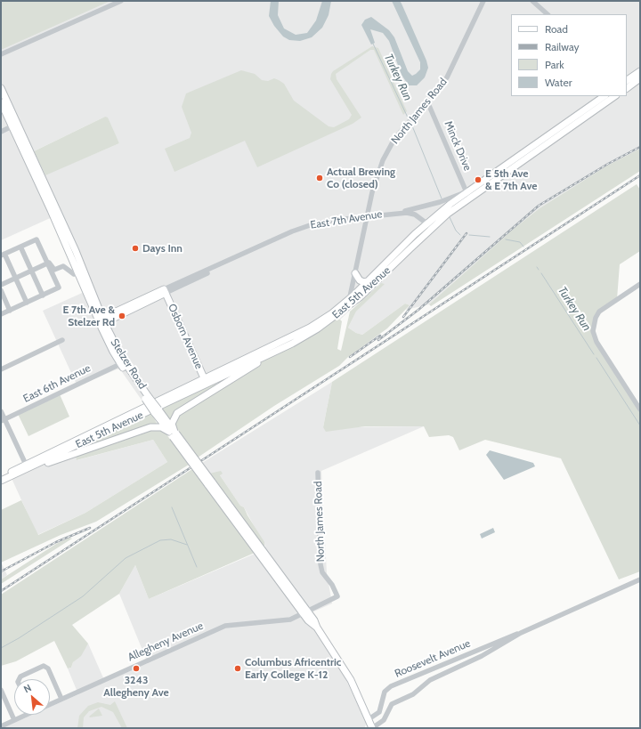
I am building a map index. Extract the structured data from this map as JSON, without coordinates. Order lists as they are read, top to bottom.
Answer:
{
  "streets": {
    "main road": [
      "East 7th Avenue",
      "East 5th Avenue",
      "Osborn Avenue",
      "Stelzer Road"
    ],
    "street": [
      "North James Road",
      "Minck Drive",
      "East 6th Avenue",
      "Allegheny Avenue",
      "Roosevelt Avenue"
    ]
  },
  "crossings": [
    ["North James Road", "Minck Drive"],
    ["North James Road", "East 7th Avenue"],
    ["North James Road", "East 5th Avenue"],
    ["North James Road", "Stelzer Road"],
    ["North James Road", "Allegheny Avenue"],
    ["Minck Drive", "East 7th Avenue"],
    ["Minck Drive", "East 5th Avenue"],
    ["East 7th Avenue", "East 5th Avenue"],
    ["East 7th Avenue", "Osborn Avenue"],
    ["East 7th Avenue", "Stelzer Road"],
    ["East 5th Avenue", "Osborn Avenue"],
    ["Stelzer Road", "East 6th Avenue"],
    ["Stelzer Road", "Allegheny Avenue"]
  ],
  "water": ["Turkey Run"],
  "places": [
    "Actual Brewing Co (closed)",
    "E 5th Ave & E 7th Ave",
    "Days Inn",
    "E 7th Ave & Stelzer Rd",
    "3243 Allegheny Ave",
    "Columbus Africentric Early College K-12"
  ],
  "legend": [
    "Road",
    "Railway",
    "Park",
    "Water"
  ],
  "north": "top left"
}
